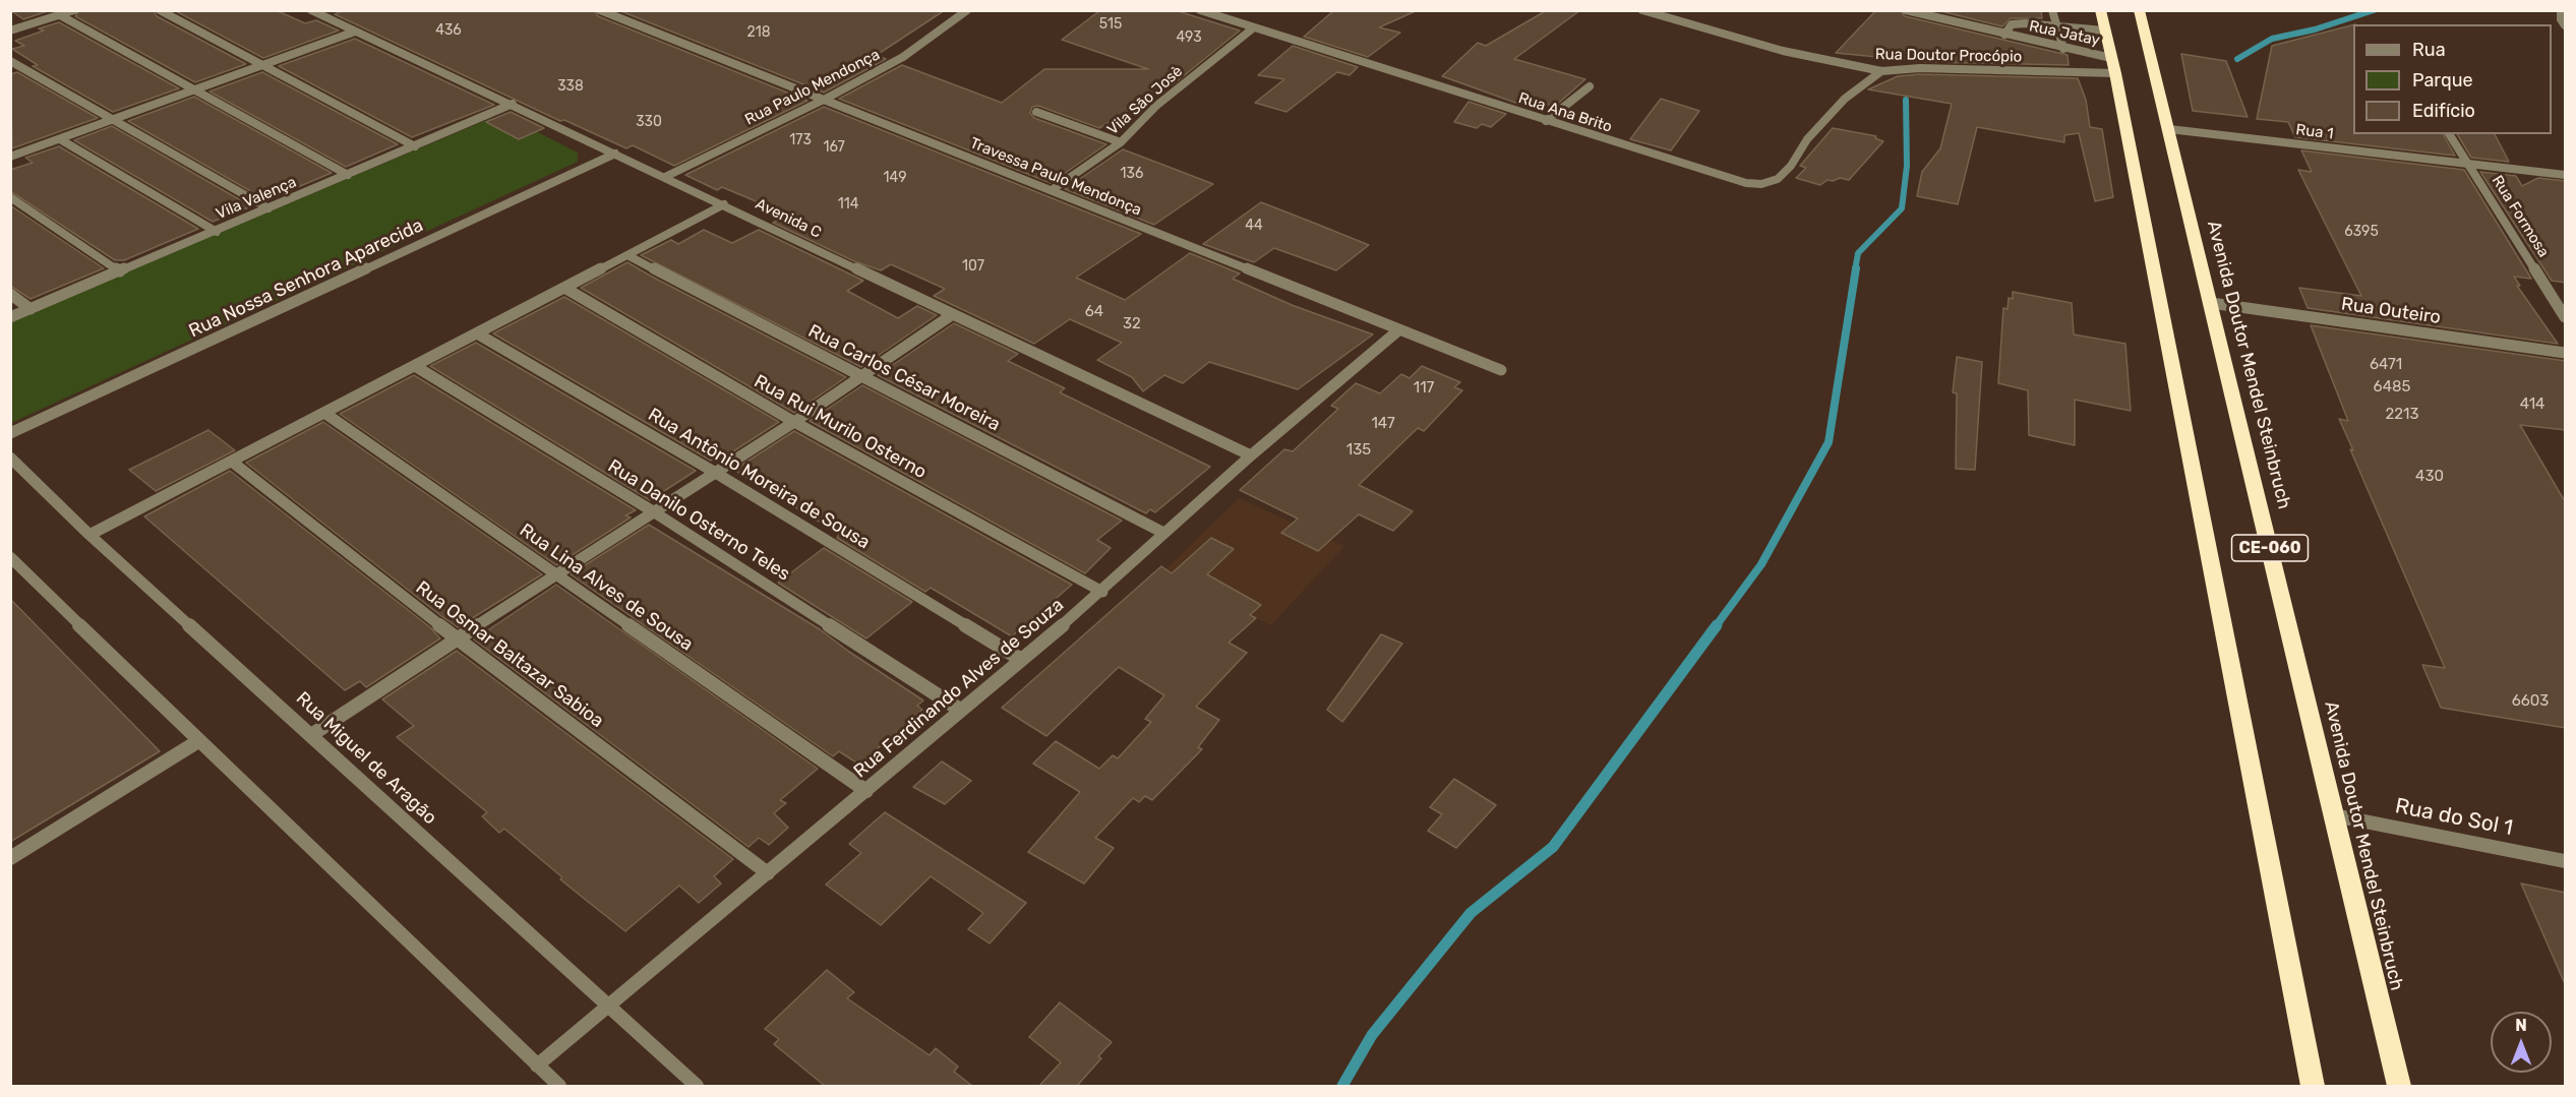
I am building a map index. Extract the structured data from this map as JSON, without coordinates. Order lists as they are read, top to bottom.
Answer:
{
  "streets": {
    "highway": ["Avenida Doutor Mendel Steinbruch", "CE-060"],
    "street": [
      "Rua Jatay",
      "Rua Doutor Procópio",
      "Rua Paulo Mendonça",
      "Vila São Josè",
      "Rua Ana Brito",
      "Rua 1",
      "Travessa Paulo Mendonça",
      "Vila Valença",
      "Rua Formosa",
      "Avenida C",
      "Rua Nossa Senhora Aparecida",
      "Rua Outeiro",
      "Rua Carlos César Moreira",
      "Rua Rui Murilo Osterno",
      "Rua Antônio Moreira de Sousa",
      "Rua Danilo Osterno Teles",
      "Rua Lina Alves de Sousa",
      "Rua Osmar Baltazar Sabioa",
      "Rua Ferdinando Alves de Souza",
      "Rua Miguel de Aragão",
      "Rua do Sol 1"
    ]
  },
  "crossings": [
    ["Rua Jatay", "Rua Doutor Procópio"],
    ["Rua Jatay", "CE-060"],
    ["Rua Doutor Procópio", "Rua Ana Brito"],
    ["Rua Doutor Procópio", "CE-060"],
    ["Rua Paulo Mendonça", "Travessa Paulo Mendonça"],
    ["Rua Paulo Mendonça", "Avenida C"],
    ["Vila São Josè", "Rua Ana Brito"],
    ["Vila São Josè", "Travessa Paulo Mendonça"],
    ["Rua 1", "Rua Formosa"],
    ["Rua 1", "Avenida Doutor Mendel Steinbruch"],
    ["Travessa Paulo Mendonça", "Rua Ferdinando Alves de Souza"],
    ["Vila Valença", "Avenida C"],
    ["Avenida C", "Rua Nossa Senhora Aparecida"],
    ["Avenida C", "Rua Ferdinando Alves de Souza"],
    ["Rua Outeiro", "Avenida Doutor Mendel Steinbruch"],
    ["Avenida Doutor Mendel Steinbruch", "Rua do Sol 1"],
    ["Rua Carlos César Moreira", "Rua Ferdinando Alves de Souza"],
    ["Rua Rui Murilo Osterno", "Rua Ferdinando Alves de Souza"],
    ["Rua Antônio Moreira de Sousa", "Rua Ferdinando Alves de Souza"],
    ["Rua Danilo Osterno Teles", "Rua Ferdinando Alves de Souza"],
    ["Rua Lina Alves de Sousa", "Rua Ferdinando Alves de Souza"],
    ["Rua Osmar Baltazar Sabioa", "Rua Ferdinando Alves de Souza"],
    ["Rua Ferdinando Alves de Souza", "Rua Miguel de Aragão"]
  ],
  "house_numbers": [
    "515",
    "436",
    "218",
    "493",
    "338",
    "330",
    "173",
    "167",
    "136",
    "149",
    "114",
    "44",
    "6395",
    "107",
    "64",
    "32",
    "6471",
    "6485",
    "117",
    "414",
    "2213",
    "147",
    "135",
    "430",
    "6603"
  ],
  "legend": ["Rua", "Parque", "Edifício"],
  "north": "top"
}
